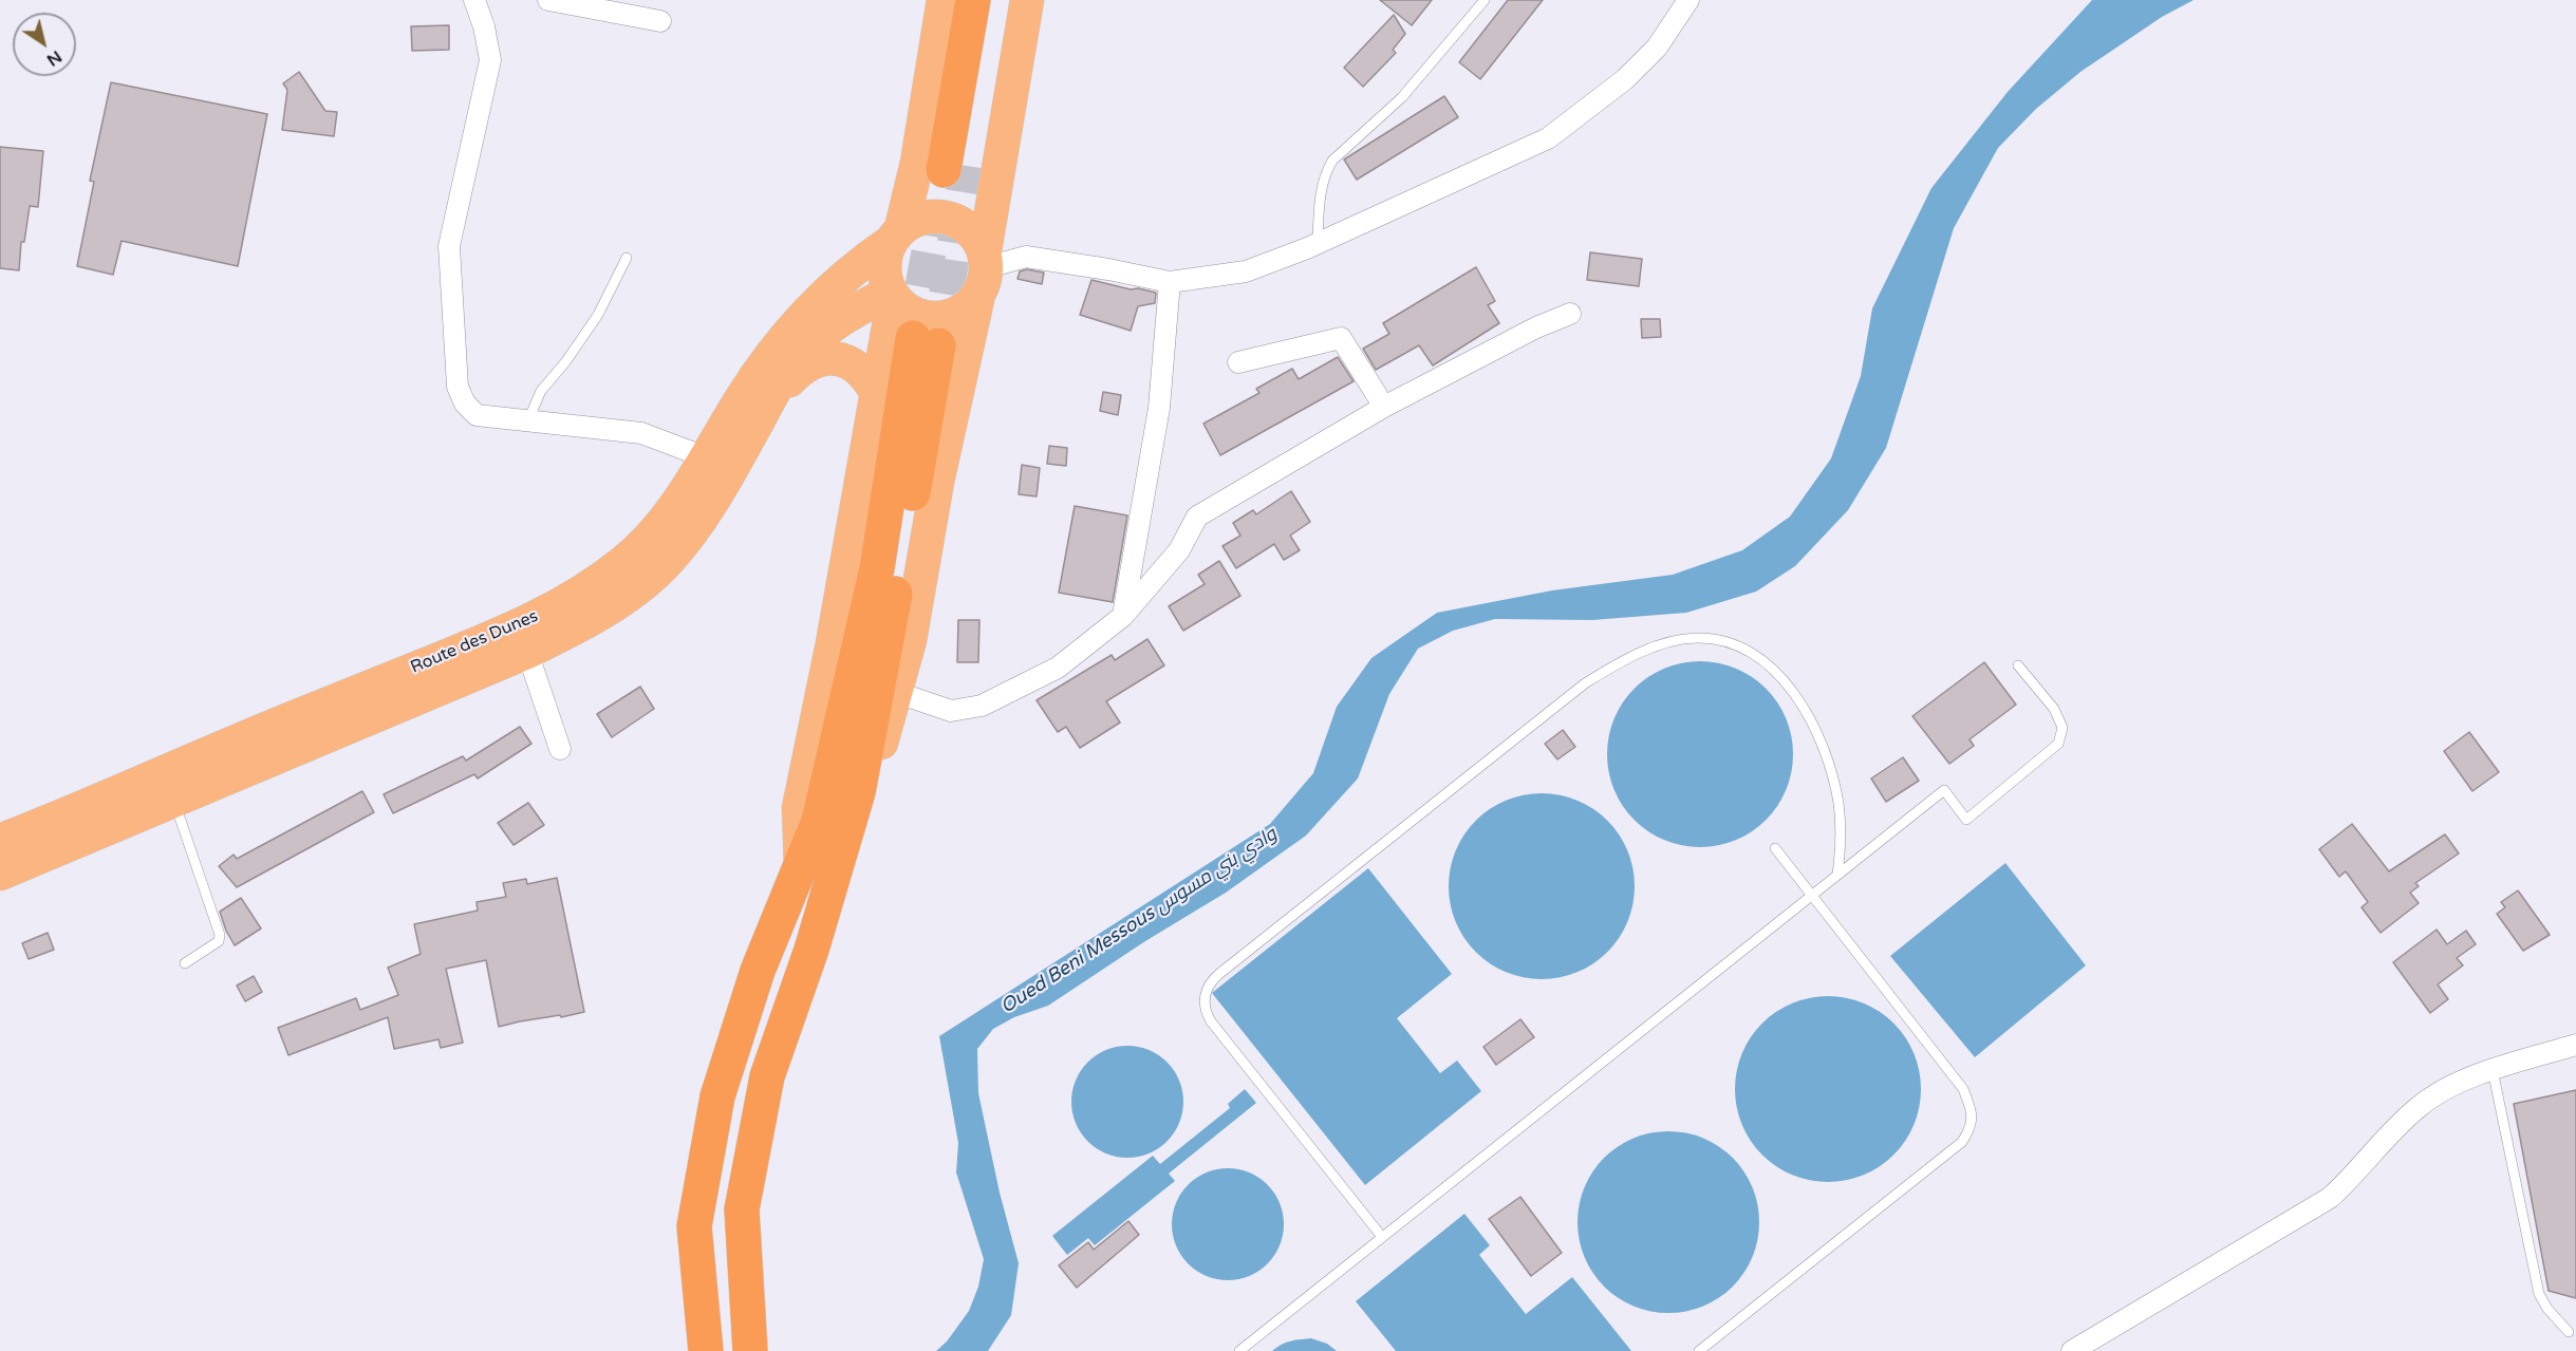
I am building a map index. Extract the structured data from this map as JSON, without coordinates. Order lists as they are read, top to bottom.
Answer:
{
  "streets": {
    "main road": ["Route des Dunes"]
  },
  "water": ["Oued Beni Messous وادي بني مسوس"],
  "north": "bottom right"
}
